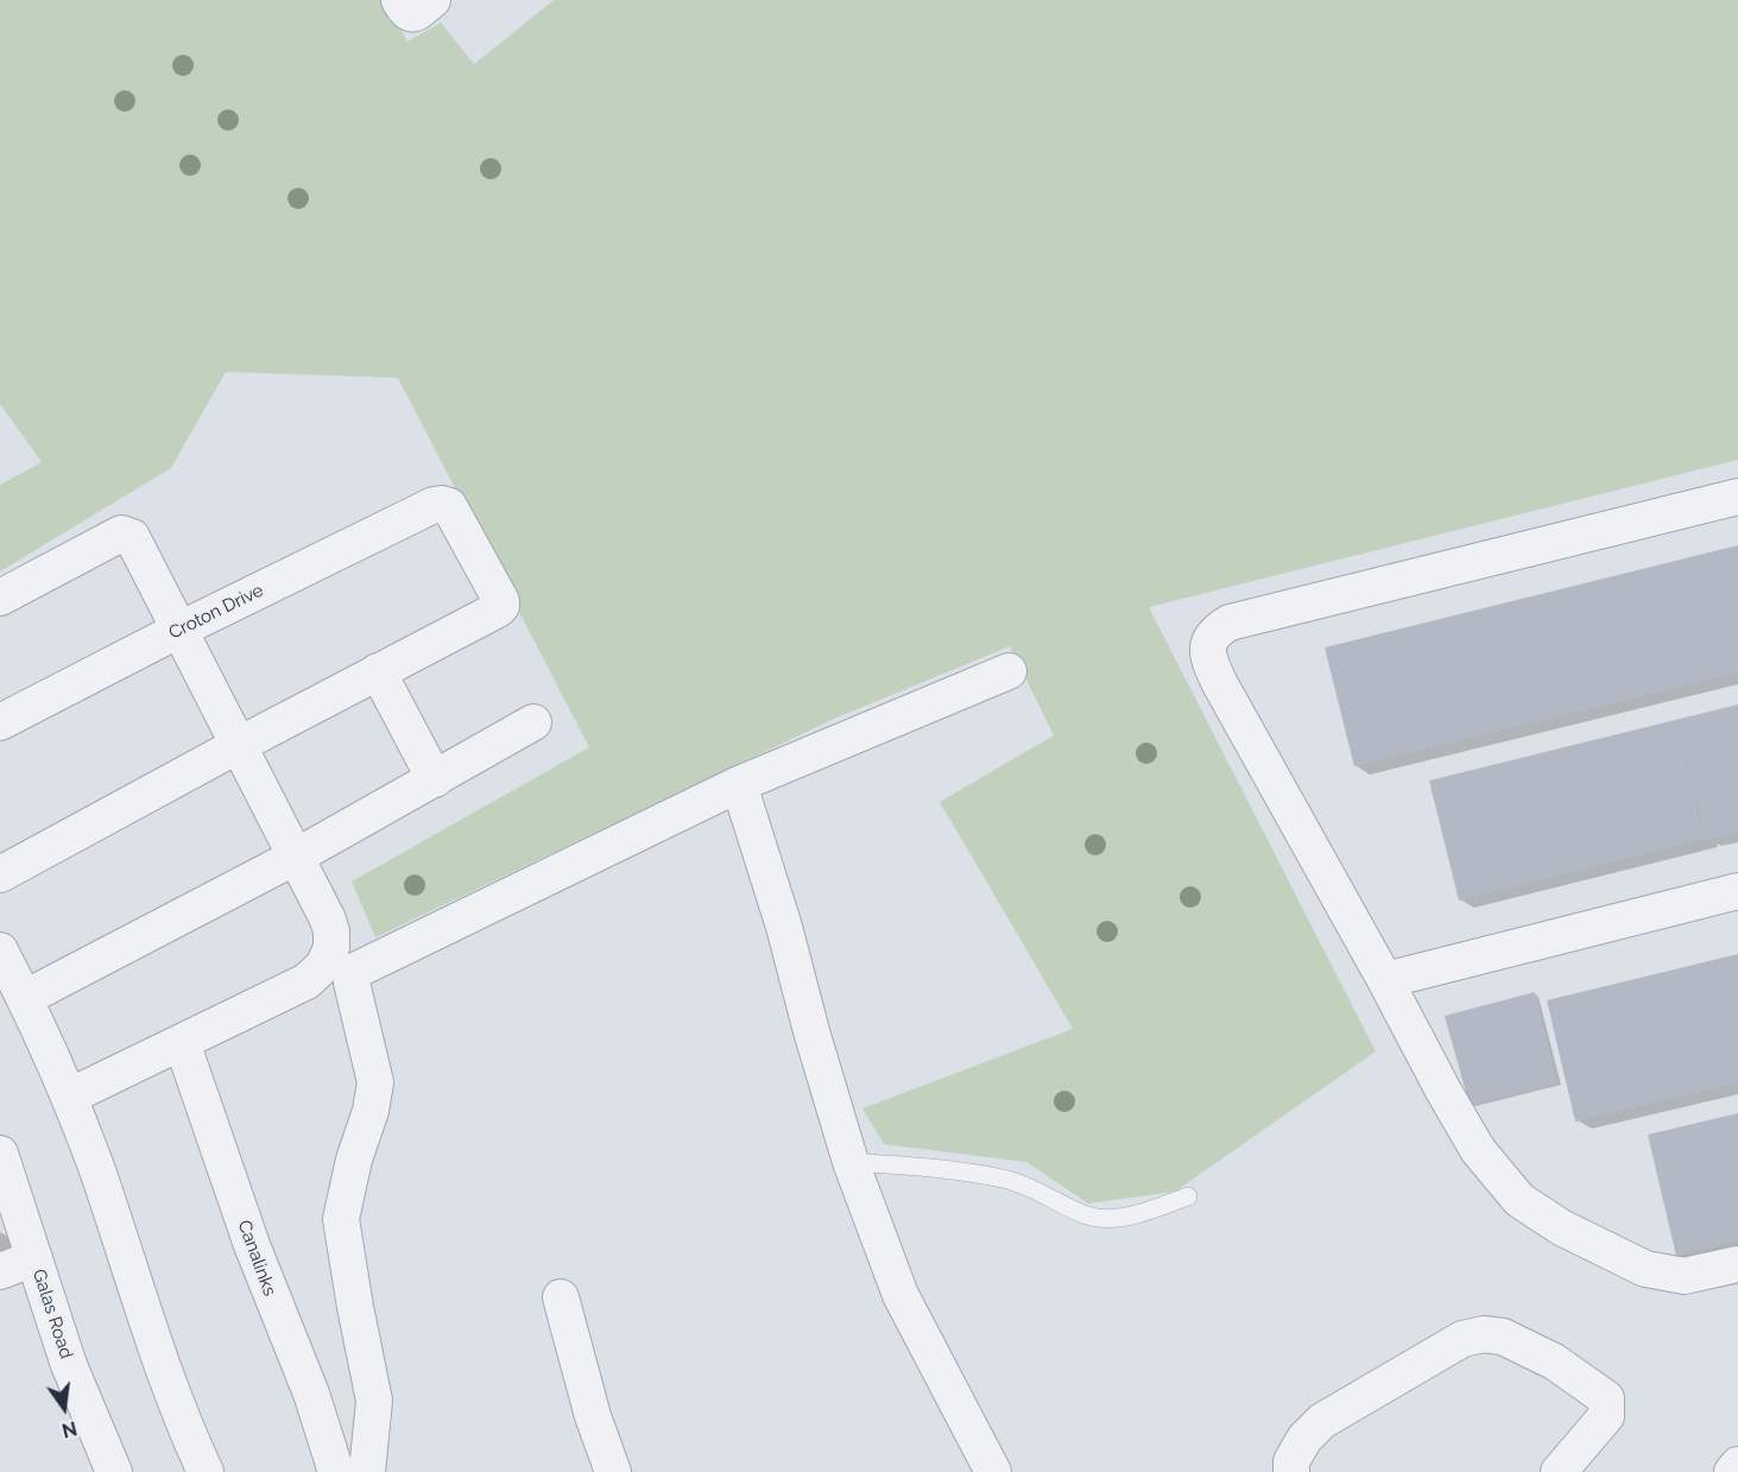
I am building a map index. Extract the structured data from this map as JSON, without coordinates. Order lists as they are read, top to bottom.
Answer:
{
  "streets": {
    "street": ["Croton Drive", "Canalinks", "Galas Road"]
  },
  "north": "bottom"
}
